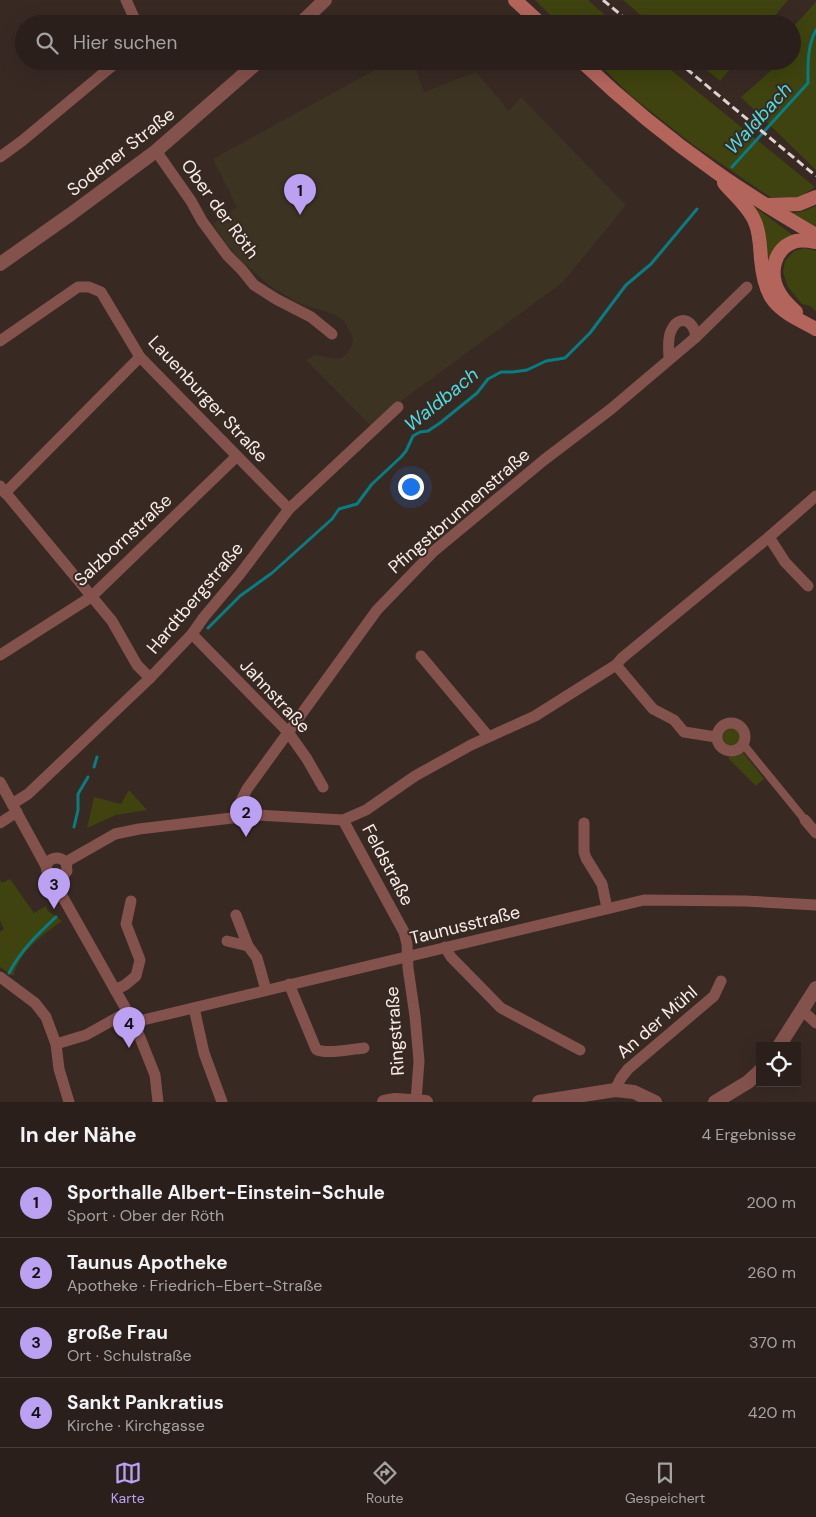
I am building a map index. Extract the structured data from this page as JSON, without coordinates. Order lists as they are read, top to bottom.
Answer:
{
  "streets": {
    "street": [
      "Sodener Straße",
      "Ober der Röth",
      "Lauenburger Straße",
      "Pfingstbrunnenstraße",
      "Salzbornstraße",
      "Hardtbergstraße",
      "Jahnstraße",
      "Feldstraße",
      "Taunusstraße",
      "An der Mühl",
      "Ringstraße"
    ]
  },
  "crossings": [
    ["Sodener Straße", "Ober der Röth"],
    ["Lauenburger Straße", "Salzbornstraße"],
    ["Lauenburger Straße", "Hardtbergstraße"],
    ["Pfingstbrunnenstraße", "Jahnstraße"],
    ["Hardtbergstraße", "Jahnstraße"],
    ["Feldstraße", "Taunusstraße"],
    ["Feldstraße", "Ringstraße"],
    ["Taunusstraße", "Ringstraße"]
  ],
  "water": ["Waldbach"],
  "page": {
    "search": "Hier suchen",
    "pins": [
      "1",
      "2",
      "3",
      "4"
    ],
    "heading": ["In der Nähe", "4 Ergebnisse"],
    "list": [
      {
        "mark": "1",
        "name": "Sporthalle Albert-Einstein-Schule",
        "note": "Sport · Ober der Röth",
        "value": "200 m"
      },
      {
        "mark": "2",
        "name": "Taunus Apotheke",
        "note": "Apotheke · Friedrich-Ebert-Straße",
        "value": "260 m"
      },
      {
        "mark": "3",
        "name": "große Frau",
        "note": "Ort · Schulstraße",
        "value": "370 m"
      },
      {
        "mark": "4",
        "name": "Sankt Pankratius",
        "note": "Kirche · Kirchgasse",
        "value": "420 m"
      }
    ],
    "nav": ["Karte", "Route", "Gespeichert"]
  }
}
